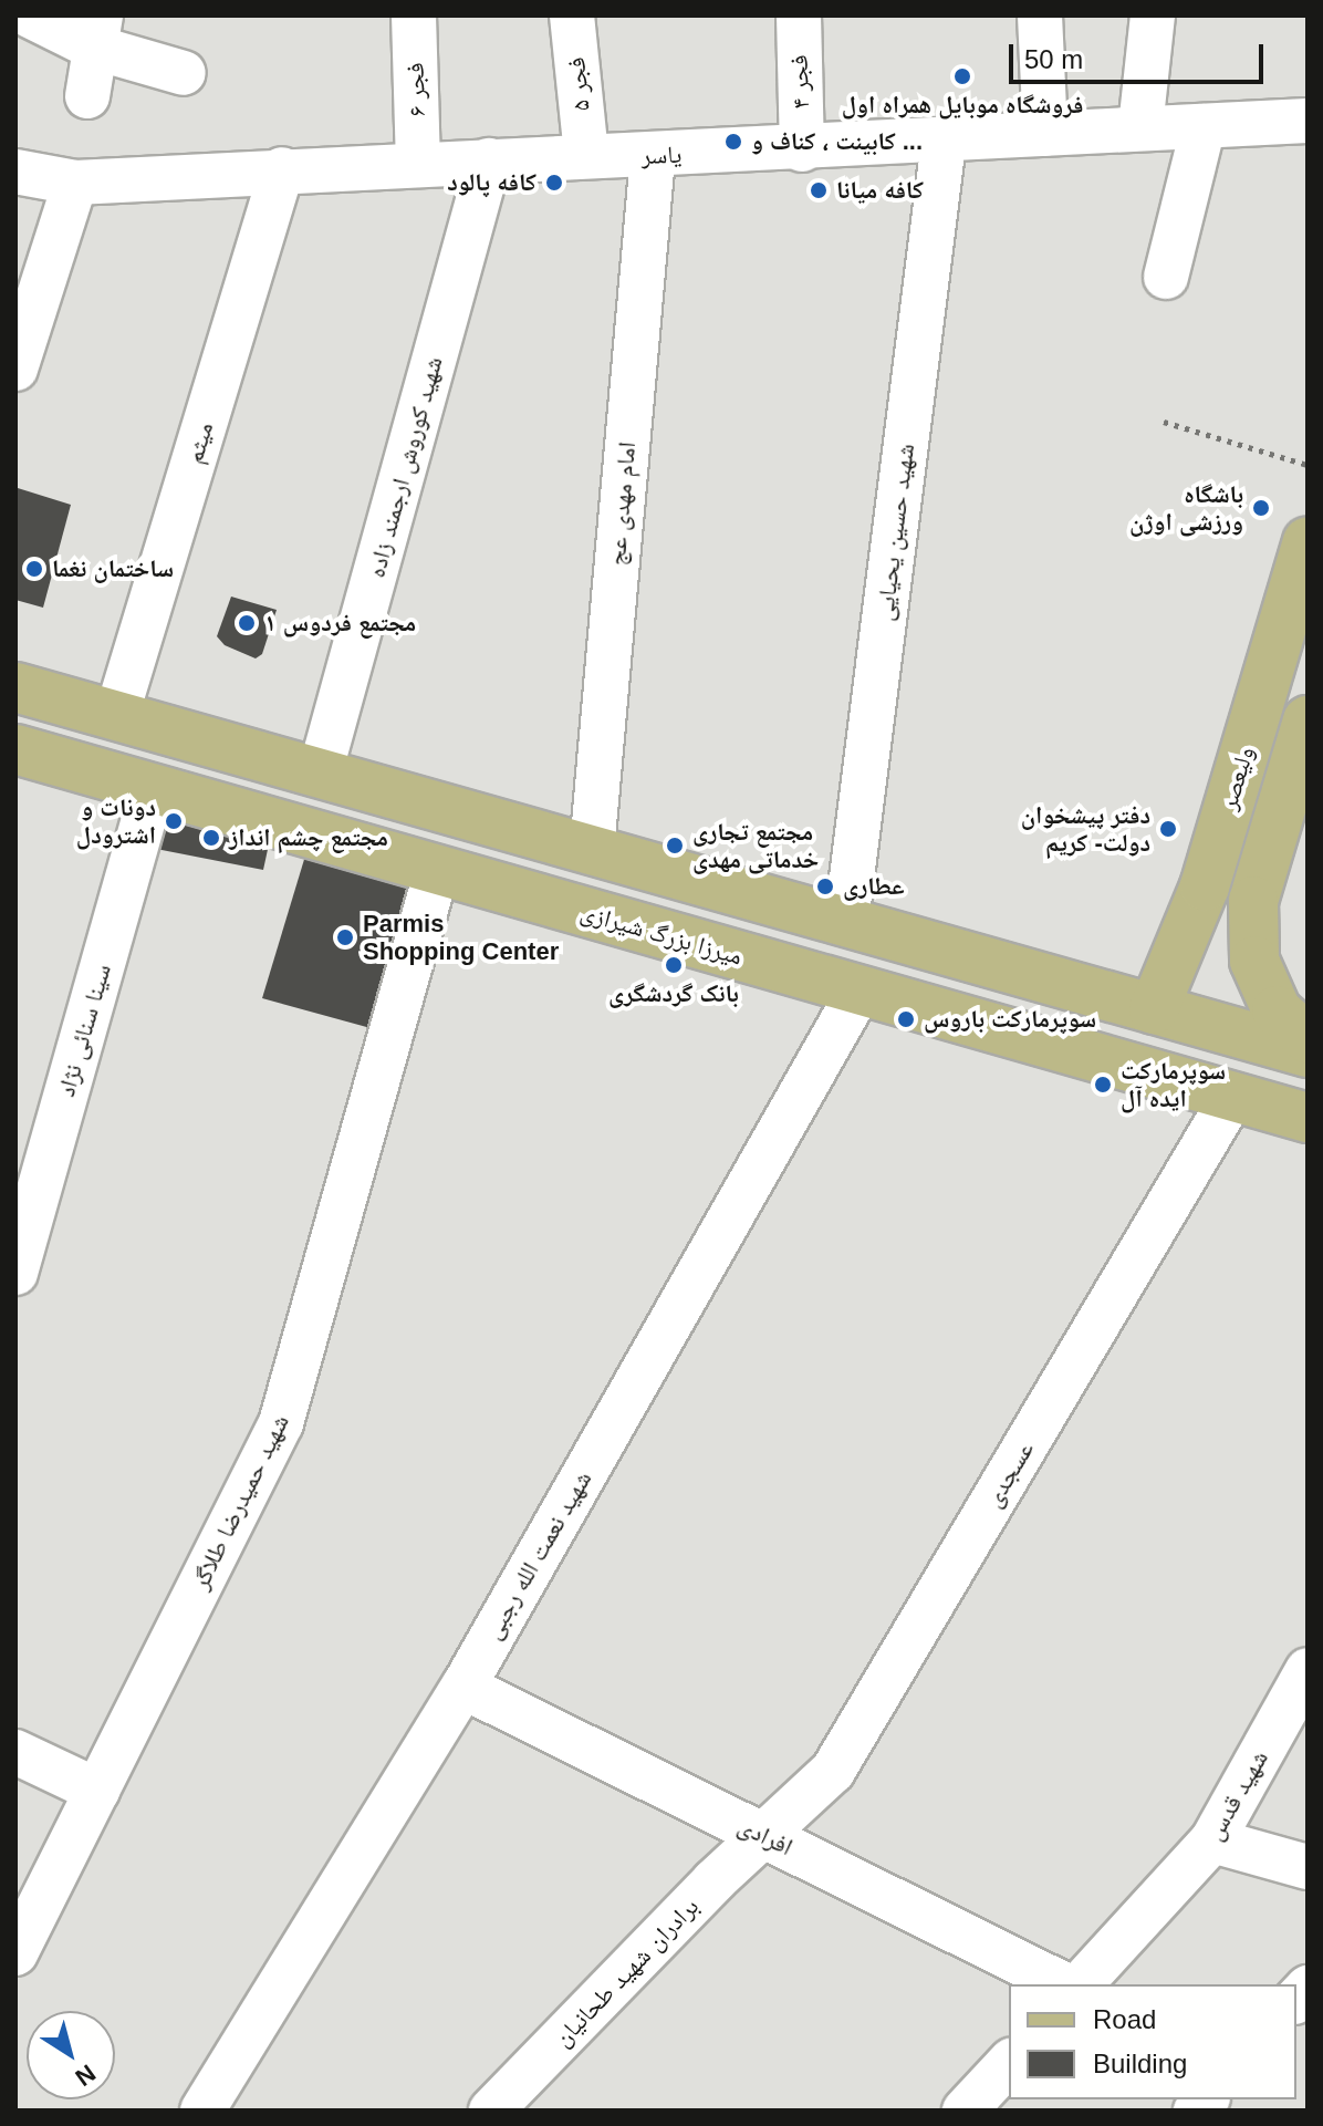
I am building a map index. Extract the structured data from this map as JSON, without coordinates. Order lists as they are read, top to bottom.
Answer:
{
  "streets": {
    "main road": ["ولیعصر", "میرزا بزرگ شیرازی"],
    "street": [
      "فجر ۴",
      "فجر ۵",
      "فجر ۶",
      "یاسر",
      "میثم",
      "شهید کوروش ارجمند زاده",
      "امام مهدی عج",
      "شهید حسین یحیایی",
      "سینا سنائی نژاد",
      "عسجدی",
      "شهید حمیدرضا طلاگر",
      "شهید نعمت الله رجبی",
      "شهید قدس",
      "افرادی",
      "برادران شهید طحانیان"
    ]
  },
  "crossings": [
    ["فجر ۴", "یاسر"],
    ["فجر ۵", "یاسر"],
    ["فجر ۶", "یاسر"],
    ["یاسر", "میثم"],
    ["یاسر", "شهید کوروش ارجمند زاده"],
    ["یاسر", "امام مهدی عج"],
    ["یاسر", "شهید حسین یحیایی"],
    ["میرزا بزرگ شیرازی", "سینا سنائی نژاد"],
    ["میرزا بزرگ شیرازی", "عسجدی"],
    ["میرزا بزرگ شیرازی", "شهید حمیدرضا طلاگر"],
    ["میرزا بزرگ شیرازی", "شهید نعمت الله رجبی"],
    ["عسجدی", "افرادی"],
    ["عسجدی", "برادران شهید طحانیان"],
    ["شهید نعمت الله رجبی", "افرادی"],
    ["افرادی", "برادران شهید طحانیان"]
  ],
  "places": [
    "فروشگاه موبایل همراه اول",
    "کابینت ، کناف و ...",
    "کافه پالود",
    "کافه میانا",
    "باشگاه ورزشی اوژن",
    "ساختمان نغما",
    "مجتمع فردوس ۱",
    "دونات و اشترودل",
    "دفتر پیشخوان دولت- کریم",
    "مجتمع چشم انداز",
    "مجتمع تجاری خدماتی مهدی",
    "عطاری",
    "Parmis Shopping Center",
    "بانک گردشگری",
    "سوپرمارکت باروس",
    "سوپرمارکت ایده آل"
  ],
  "legend": ["Road", "Building"],
  "scale_bar": "50 m",
  "north": "bottom right"
}
